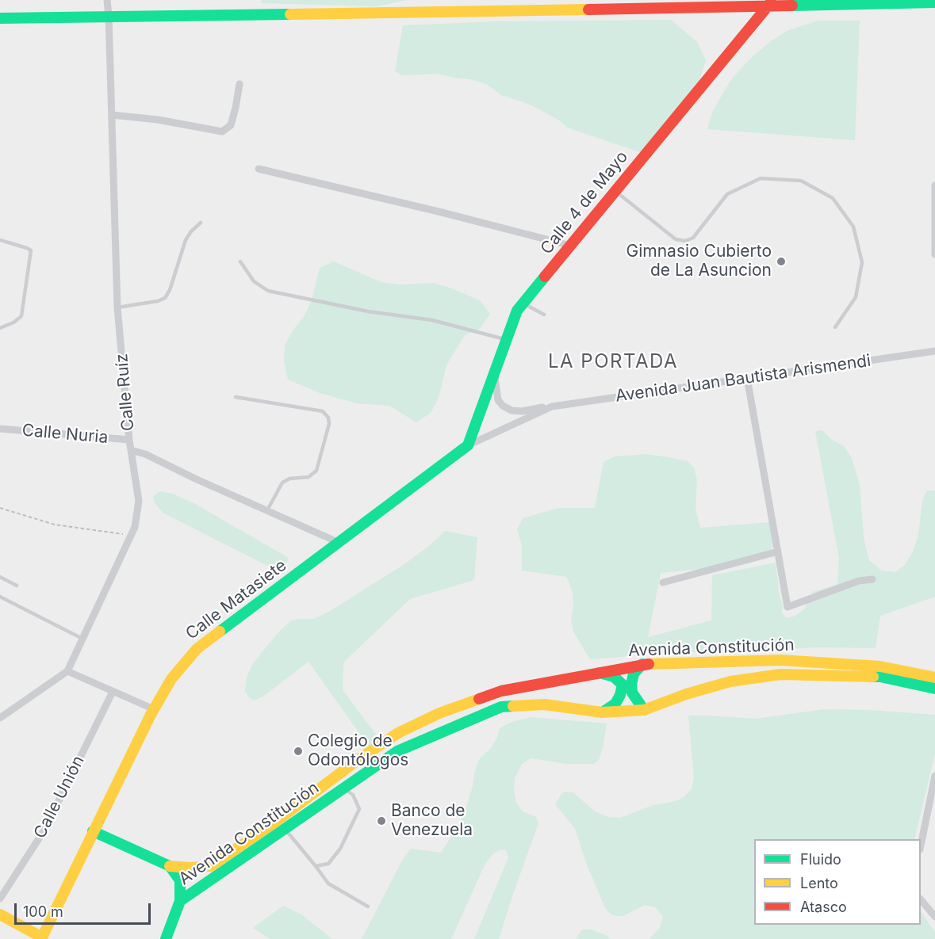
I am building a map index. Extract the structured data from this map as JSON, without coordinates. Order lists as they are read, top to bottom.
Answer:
{
  "streets": {
    "street": [
      "Calle 4 de Mayo",
      "Avenida Juan Bautista Arismendi",
      "Calle Ruíz",
      "Calle Nuria",
      "Calle Matasiete",
      "Avenida Constitución",
      "Calle Unión"
    ]
  },
  "crossings": [
    ["Calle 4 de Mayo", "Avenida Juan Bautista Arismendi"],
    ["Calle 4 de Mayo", "Calle Matasiete"],
    ["Avenida Juan Bautista Arismendi", "Calle Matasiete"],
    ["Calle Ruíz", "Calle Nuria"]
  ],
  "districts": ["LA PORTADA"],
  "places": ["Gimnasio Cubierto de La Asuncion", "Colegio de Odontólogos", "Banco de Venezuela"],
  "legend": ["Fluido", "Lento", "Atasco"],
  "scale_bar": "100 m"
}
